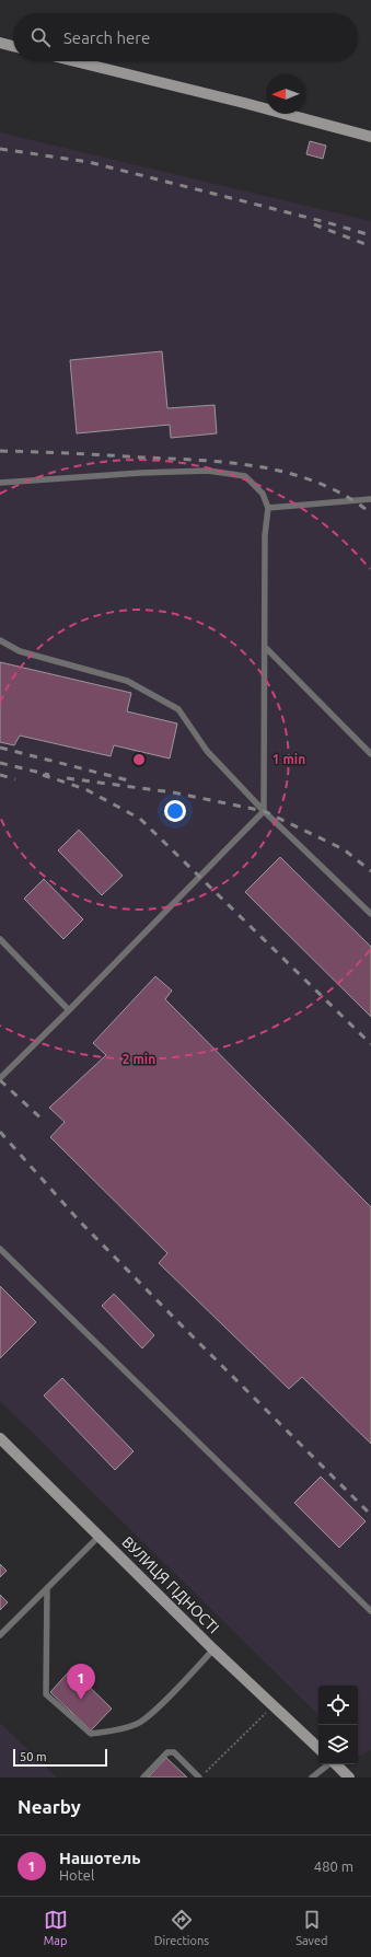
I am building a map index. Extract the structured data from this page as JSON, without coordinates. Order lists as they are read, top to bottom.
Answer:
{
  "streets": {
    "main road": ["ВУЛИЦЯ ГІДНОСТІ"]
  },
  "scale_bar": "50 m",
  "north": "left",
  "page": {
    "search": "Search here",
    "pins": "1",
    "scale": "50 m",
    "heading": "Nearby",
    "list": [
      {
        "mark": "1",
        "name": "Нашотель",
        "note": "Hotel",
        "value": "480 m"
      }
    ],
    "nav": ["Map", "Directions", "Saved"]
  },
  "rings": ["1 min", "2 min"]
}
